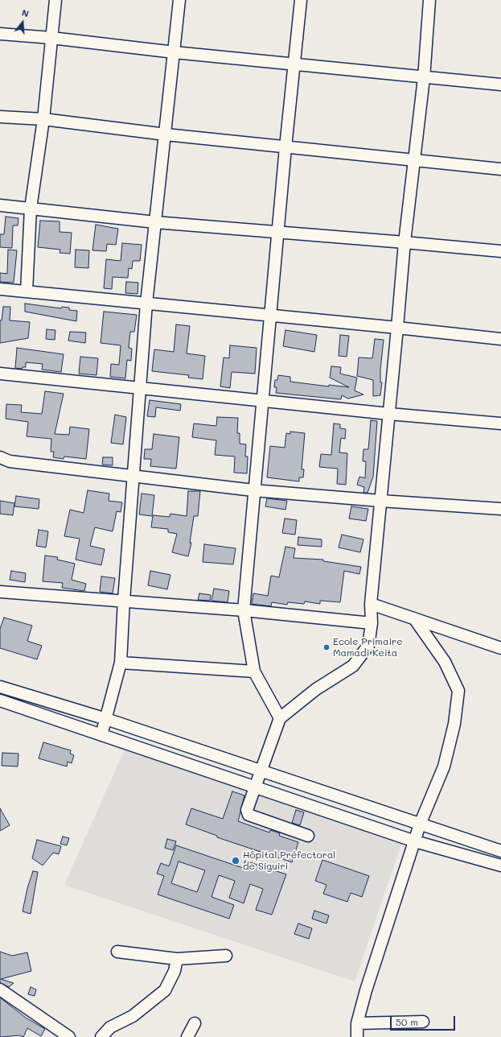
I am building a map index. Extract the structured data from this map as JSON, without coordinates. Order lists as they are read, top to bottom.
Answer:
{
  "places": ["Ecole Primaire Mamadi Keita", "Hôpital Préfectoral de Siguiri"],
  "scale_bar": "50 m",
  "north": "top"
}
